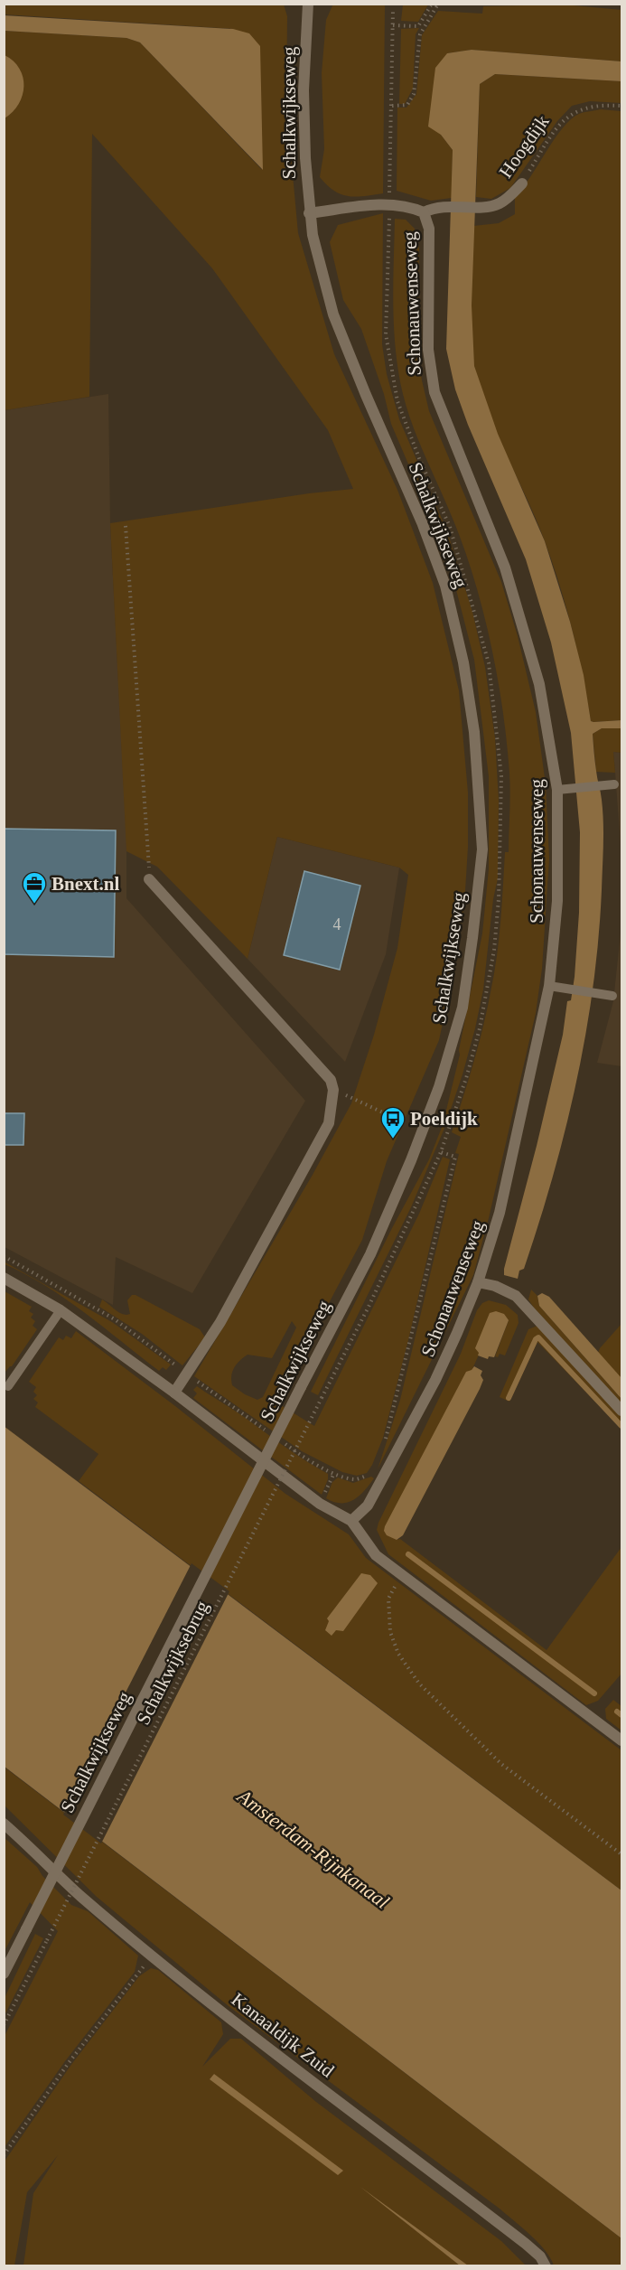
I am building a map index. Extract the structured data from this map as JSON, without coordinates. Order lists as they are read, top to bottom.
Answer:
{
  "streets": {
    "street": [
      "Schalkwijkseweg",
      "Hoogdijk",
      "Schonauwenseweg",
      "Kanaaldijk Zuid"
    ],
    "path": ["Schalkwijksebrug"]
  },
  "crossings": [
    ["Schalkwijkseweg", "Schonauwenseweg"],
    ["Schalkwijkseweg", "Schalkwijksebrug"],
    ["Hoogdijk", "Schonauwenseweg"]
  ],
  "water": ["Amsterdam-Rijnkanaal"],
  "places": {
    "office": ["Bnext.nl"],
    "bus stop": ["Poeldijk"]
  },
  "house_numbers": ["4"]
}
